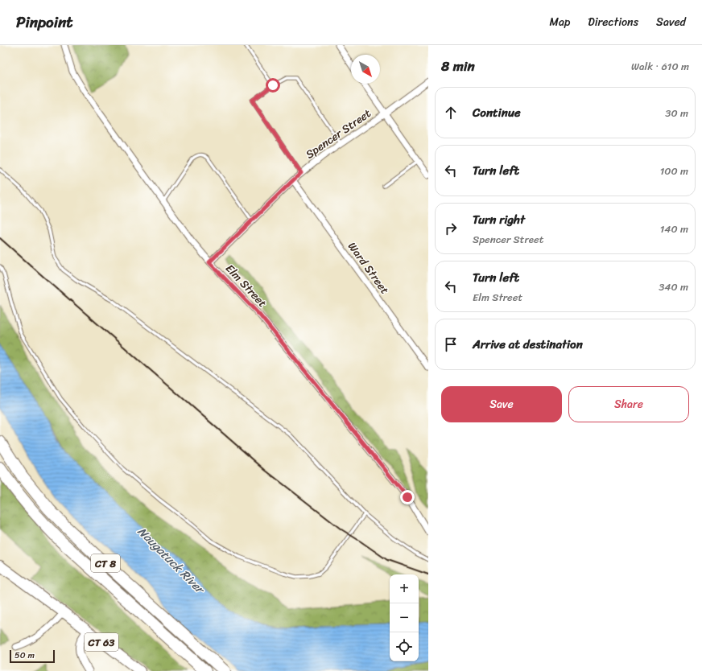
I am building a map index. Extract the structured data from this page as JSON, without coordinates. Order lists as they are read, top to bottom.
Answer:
{
  "streets": {
    "highway": ["CT 8"],
    "main road": ["CT 63"],
    "street": ["Spencer Street", "Ward Street", "Elm Street"]
  },
  "crossings": [
    ["Spencer Street", "Ward Street"],
    ["Spencer Street", "Elm Street"]
  ],
  "water": ["Naugatuck River"],
  "scale_bar": "50 m",
  "north": "bottom right",
  "page": {
    "header": "Pinpoint",
    "nav": ["Map", "Directions", "Saved"],
    "heading": ["8 min", "Walk · 610 m"],
    "list": [
      ["Continue", "30 m"],
      ["Turn left", "100 m"],
      ["Turn right", "Spencer Street", "140 m"],
      ["Turn left", "Elm Street", "340 m"],
      "Arrive at destination"
    ],
    "buttons": ["Save", "Share"],
    "map_buttons": ["+", "−"],
    "scale": "50 m"
  }
}
